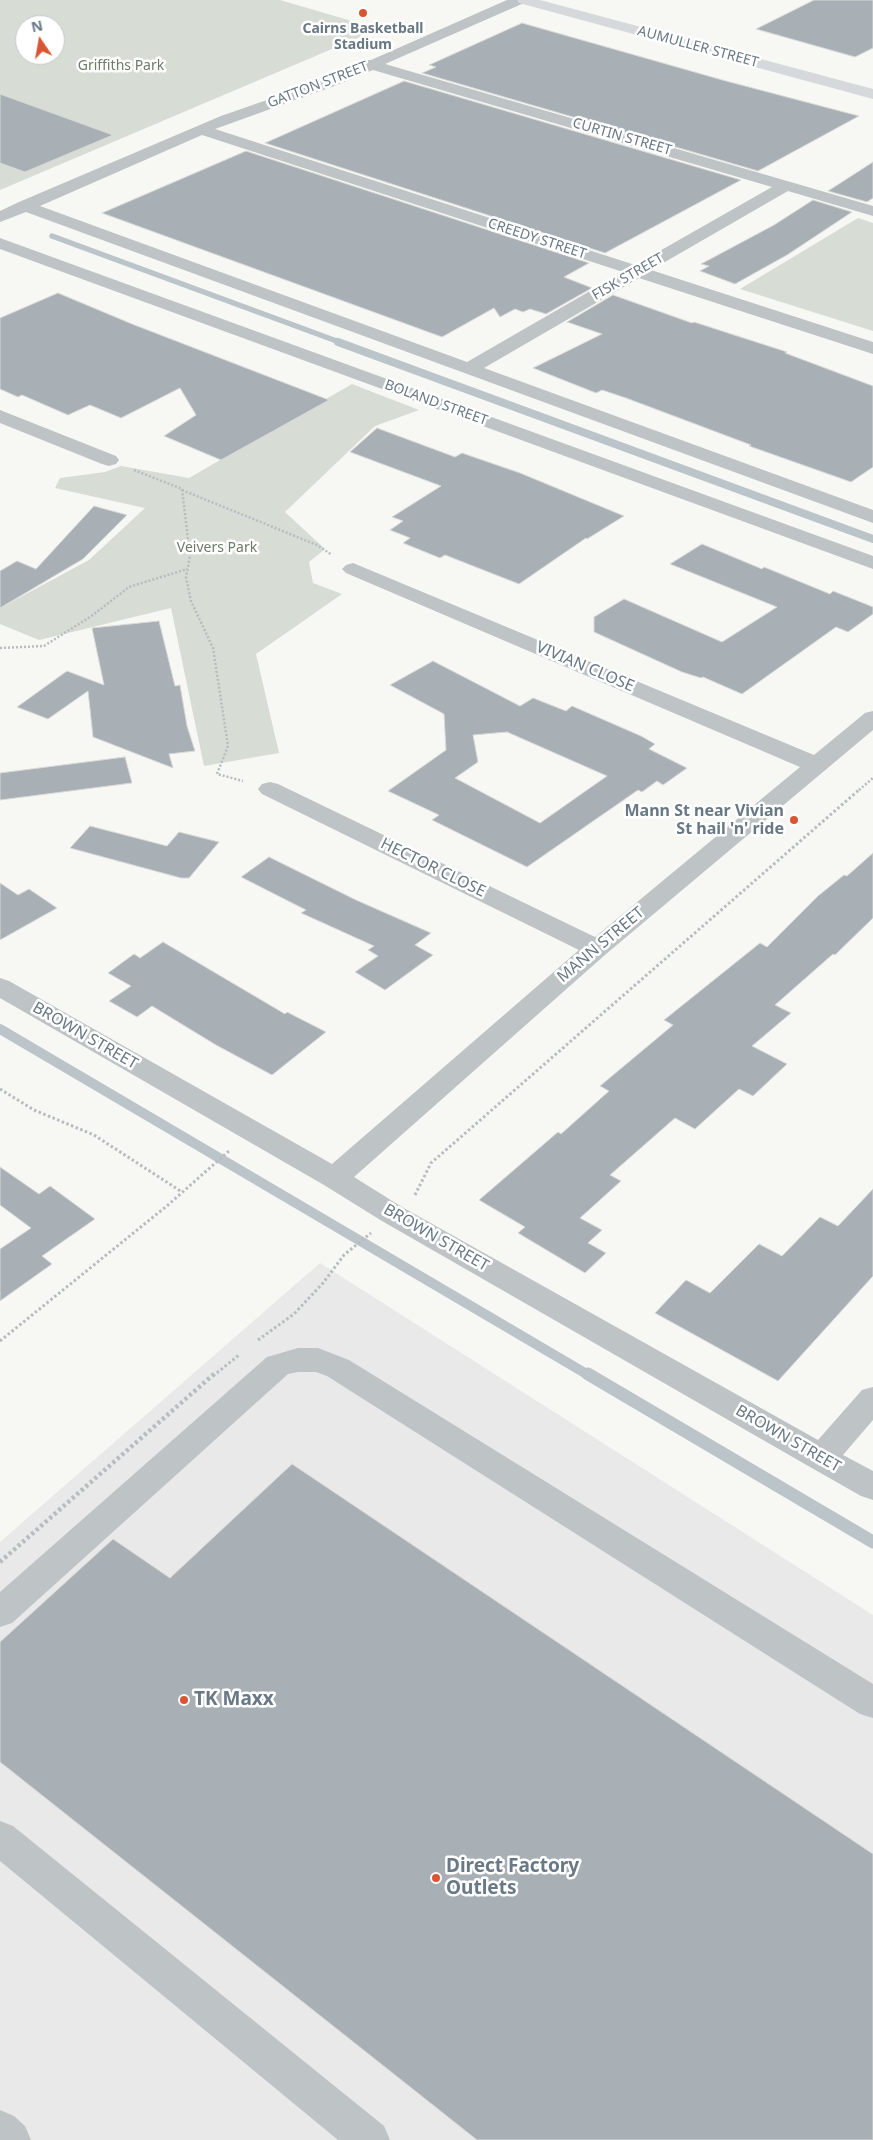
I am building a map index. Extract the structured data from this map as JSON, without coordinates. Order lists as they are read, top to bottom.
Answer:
{
  "streets": {
    "main road": ["AUMULLER STREET"],
    "street": [
      "GATTON STREET",
      "CURTIN STREET",
      "CREEDY STREET",
      "FISK STREET",
      "BOLAND STREET",
      "VIVIAN CLOSE",
      "HECTOR CLOSE",
      "MANN STREET",
      "BROWN STREET"
    ]
  },
  "crossings": [
    ["GATTON STREET", "CURTIN STREET"],
    ["GATTON STREET", "CREEDY STREET"],
    ["CURTIN STREET", "FISK STREET"],
    ["CREEDY STREET", "FISK STREET"],
    ["VIVIAN CLOSE", "MANN STREET"],
    ["HECTOR CLOSE", "MANN STREET"],
    ["MANN STREET", "BROWN STREET"]
  ],
  "parks": ["Griffiths Park", "Veivers Park"],
  "places": [
    "Cairns Basketball Stadium",
    "Mann St near Vivian St hail 'n' ride",
    "TK Maxx",
    "Direct Factory Outlets"
  ],
  "north": "top"
}
